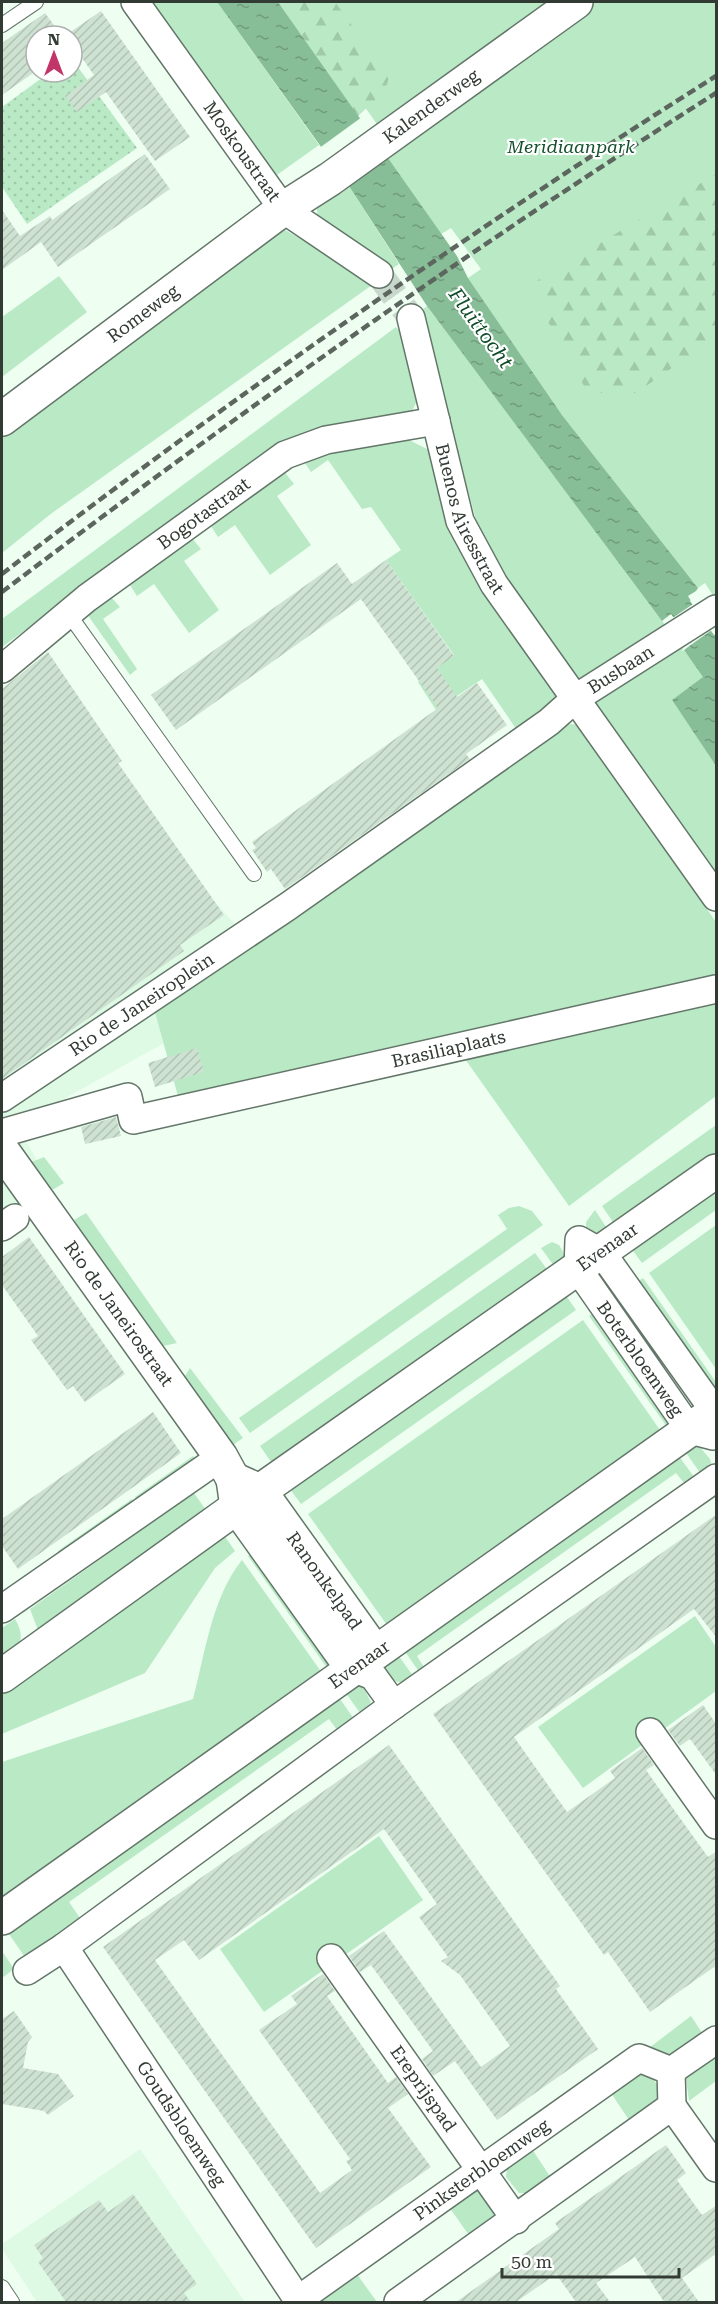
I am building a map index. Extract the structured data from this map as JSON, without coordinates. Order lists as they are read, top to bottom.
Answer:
{
  "streets": {
    "main road": [
      "Kalenderweg",
      "Romeweg",
      "Evenaar",
      "Rio de Janeirostraat",
      "Ranonkelpad"
    ],
    "street": [
      "Moskoustraat",
      "Bogotastraat",
      "Buenos Airesstraat",
      "Busbaan",
      "Rio de Janeiroplein",
      "Brasiliaplaats",
      "Boterbloemweg",
      "Ereprijspad",
      "Goudsbloemweg",
      "Pinksterbloemweg"
    ]
  },
  "crossings": [
    ["Kalenderweg", "Moskoustraat"],
    ["Kalenderweg", "Romeweg"],
    ["Moskoustraat", "Romeweg"],
    ["Bogotastraat", "Buenos Airesstraat"],
    ["Buenos Airesstraat", "Busbaan"],
    ["Buenos Airesstraat", "Rio de Janeiroplein"],
    ["Busbaan", "Rio de Janeiroplein"],
    ["Evenaar", "Rio de Janeirostraat"],
    ["Evenaar", "Boterbloemweg"],
    ["Evenaar", "Ranonkelpad"],
    ["Rio de Janeirostraat", "Ranonkelpad"],
    ["Ereprijspad", "Pinksterbloemweg"],
    ["Goudsbloemweg", "Pinksterbloemweg"]
  ],
  "water": ["Fluittocht"],
  "parks": ["Meridiaanpark"],
  "scale_bar": "50 m",
  "north": "top"
}
